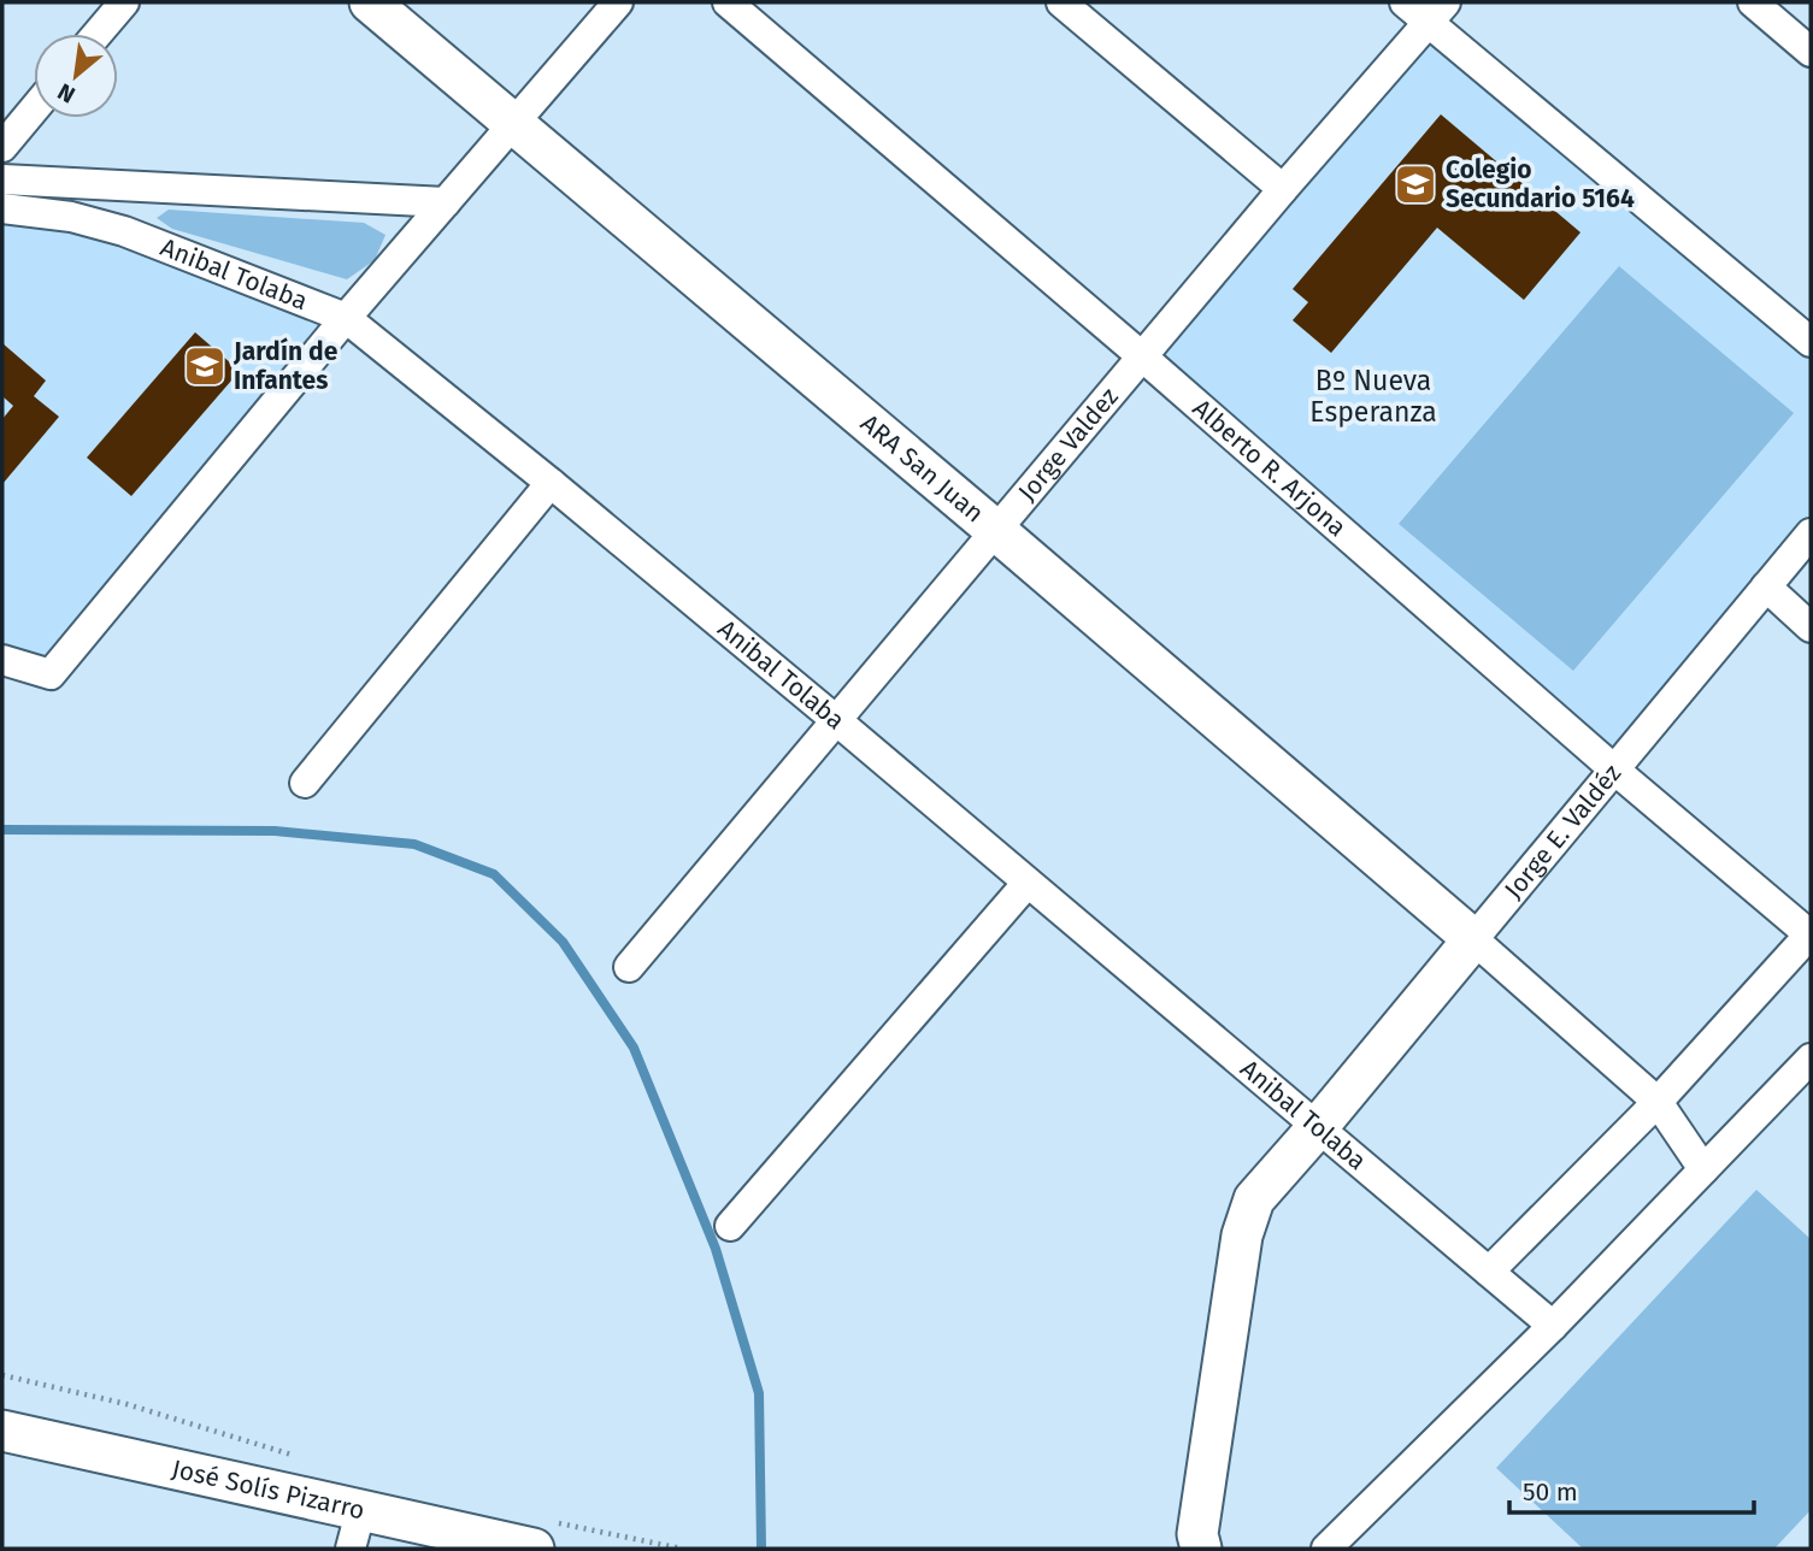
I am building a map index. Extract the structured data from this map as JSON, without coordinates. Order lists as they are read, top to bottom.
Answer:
{
  "streets": {
    "street": [
      "Anibal Tolaba",
      "Jorge Valdez",
      "Alberto R. Arjona",
      "ARA San Juan",
      "Jorge E. Valdéz",
      "José Solís Pizarro"
    ]
  },
  "crossings": [
    ["Anibal Tolaba", "Jorge Valdez"],
    ["Anibal Tolaba", "Jorge E. Valdéz"],
    ["Jorge Valdez", "Alberto R. Arjona"],
    ["Jorge Valdez", "ARA San Juan"],
    ["Alberto R. Arjona", "Jorge E. Valdéz"],
    ["ARA San Juan", "Jorge E. Valdéz"]
  ],
  "districts": ["Bº Nueva Esperanza"],
  "places": {
    "school or university": ["Colegio Secundario 5164", "Jardín de Infantes"]
  },
  "scale_bar": "50 m",
  "north": "bottom left"
}
